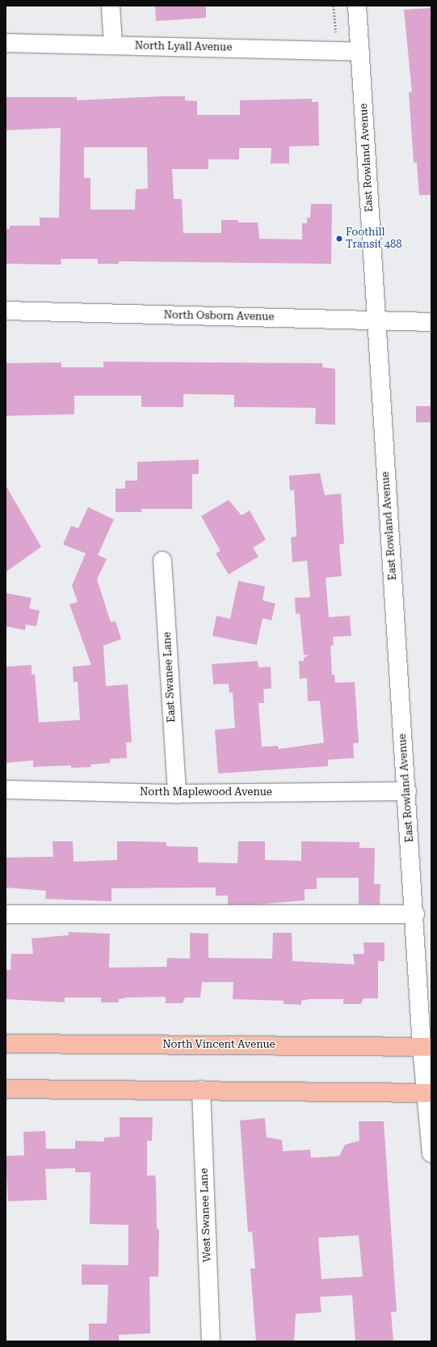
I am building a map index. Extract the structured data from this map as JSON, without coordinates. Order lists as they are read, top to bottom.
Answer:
{
  "streets": {
    "main road": ["North Vincent Avenue"],
    "street": [
      "North Lyall Avenue",
      "East Rowland Avenue",
      "North Osborn Avenue",
      "East Swanee Lane",
      "North Maplewood Avenue",
      "West Swanee Lane"
    ]
  },
  "crossings": [
    ["North Lyall Avenue", "East Rowland Avenue"],
    ["East Rowland Avenue", "North Osborn Avenue"],
    ["East Rowland Avenue", "North Maplewood Avenue"],
    ["East Rowland Avenue", "North Vincent Avenue"],
    ["East Swanee Lane", "North Maplewood Avenue"]
  ],
  "places": ["Foothill Transit 488"]
}
